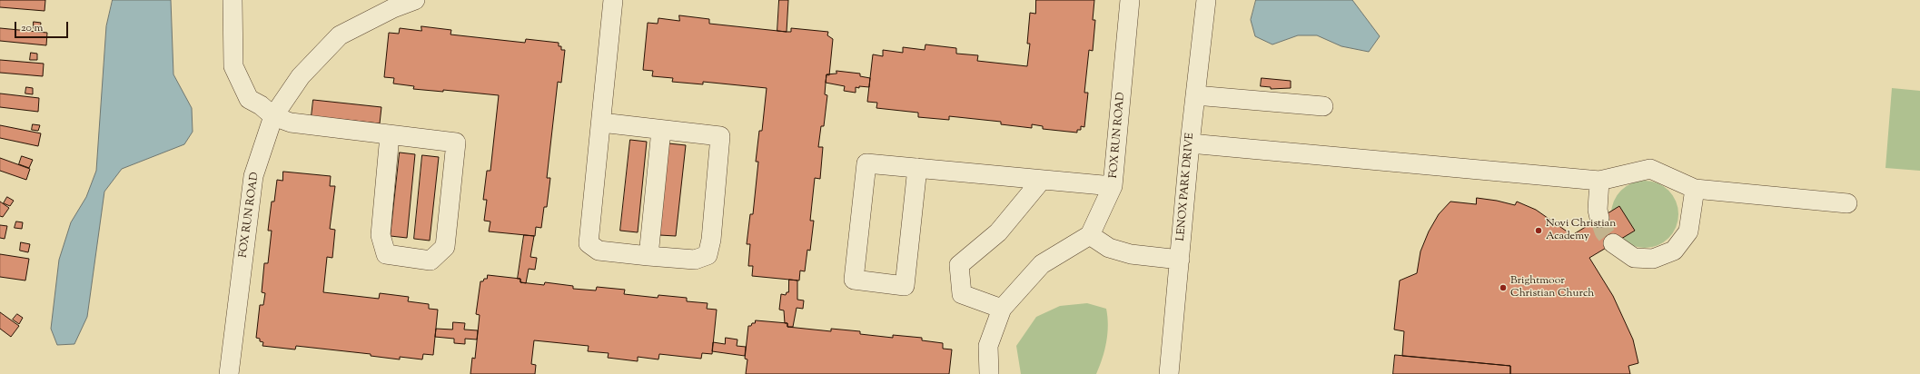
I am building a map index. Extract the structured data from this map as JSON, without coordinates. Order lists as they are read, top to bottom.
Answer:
{
  "streets": {
    "street": ["FOX RUN ROAD", "LENOX PARK DRIVE"]
  },
  "places": ["Novi Christian Academy", "Brightmoor Christian Church"],
  "scale_bar": "20 m"
}
